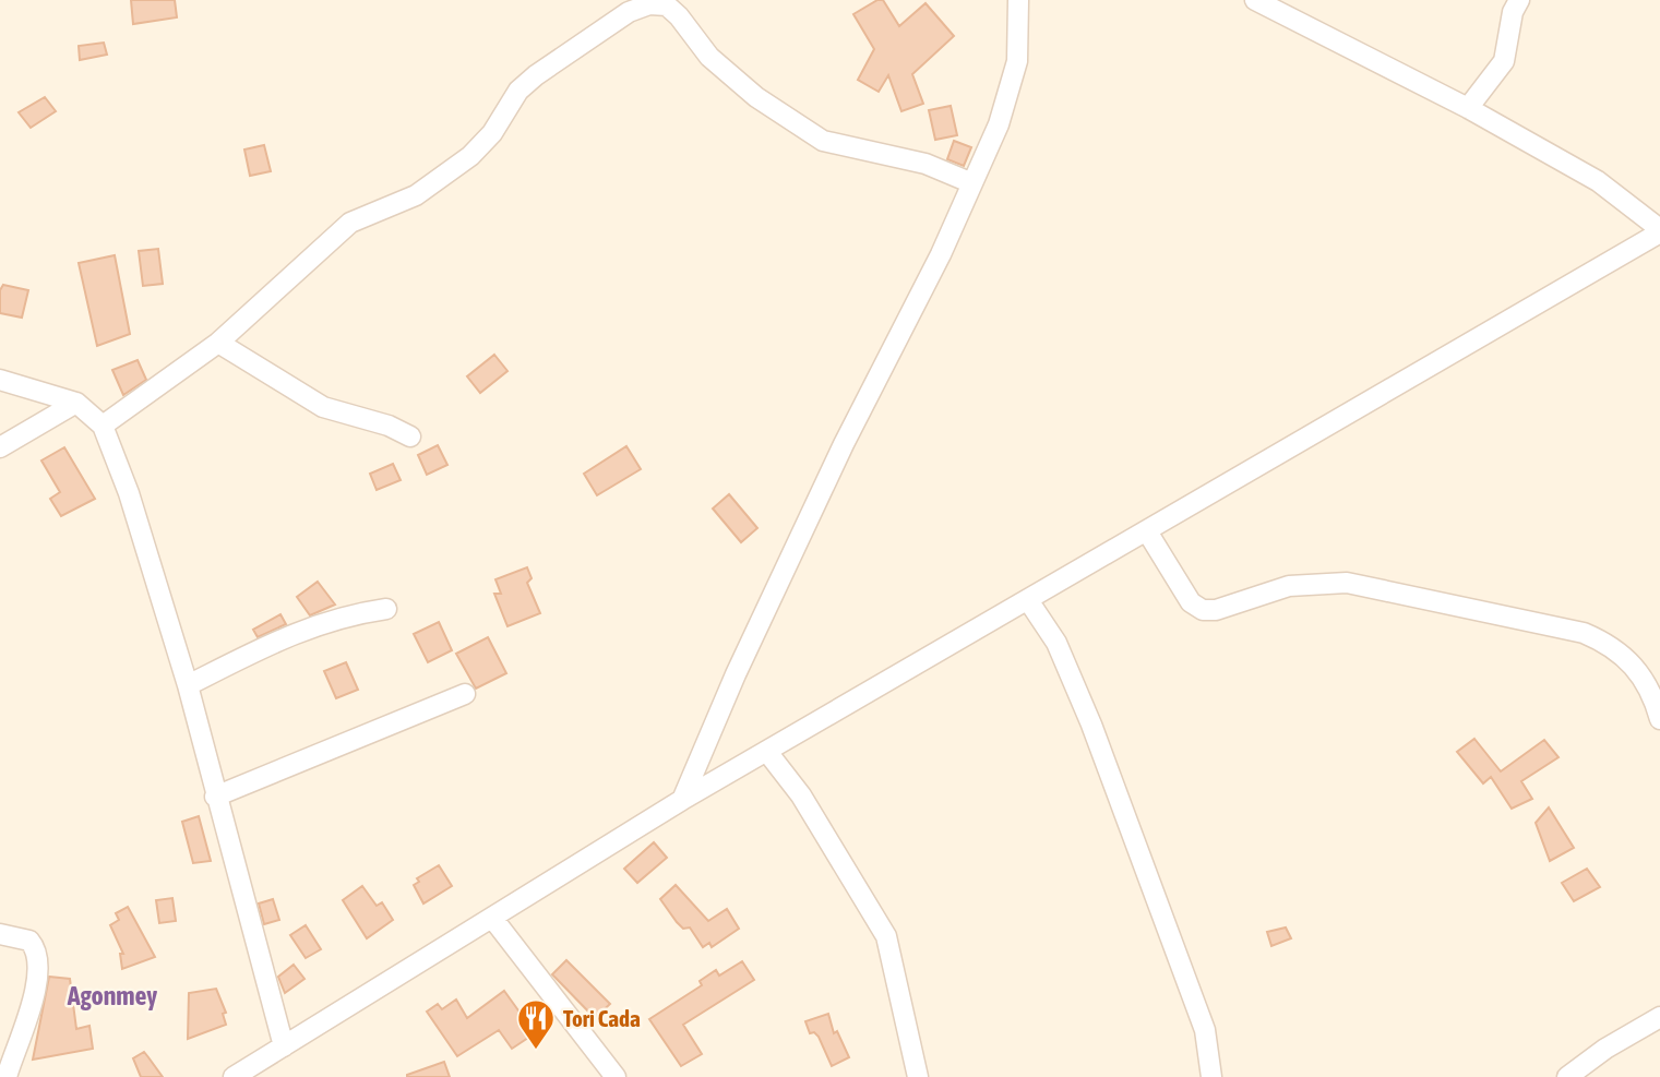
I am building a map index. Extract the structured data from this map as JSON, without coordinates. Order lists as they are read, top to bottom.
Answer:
{
  "districts": ["Agonmey"],
  "places": {
    "restaurant": ["Tori Cada"]
  }
}
